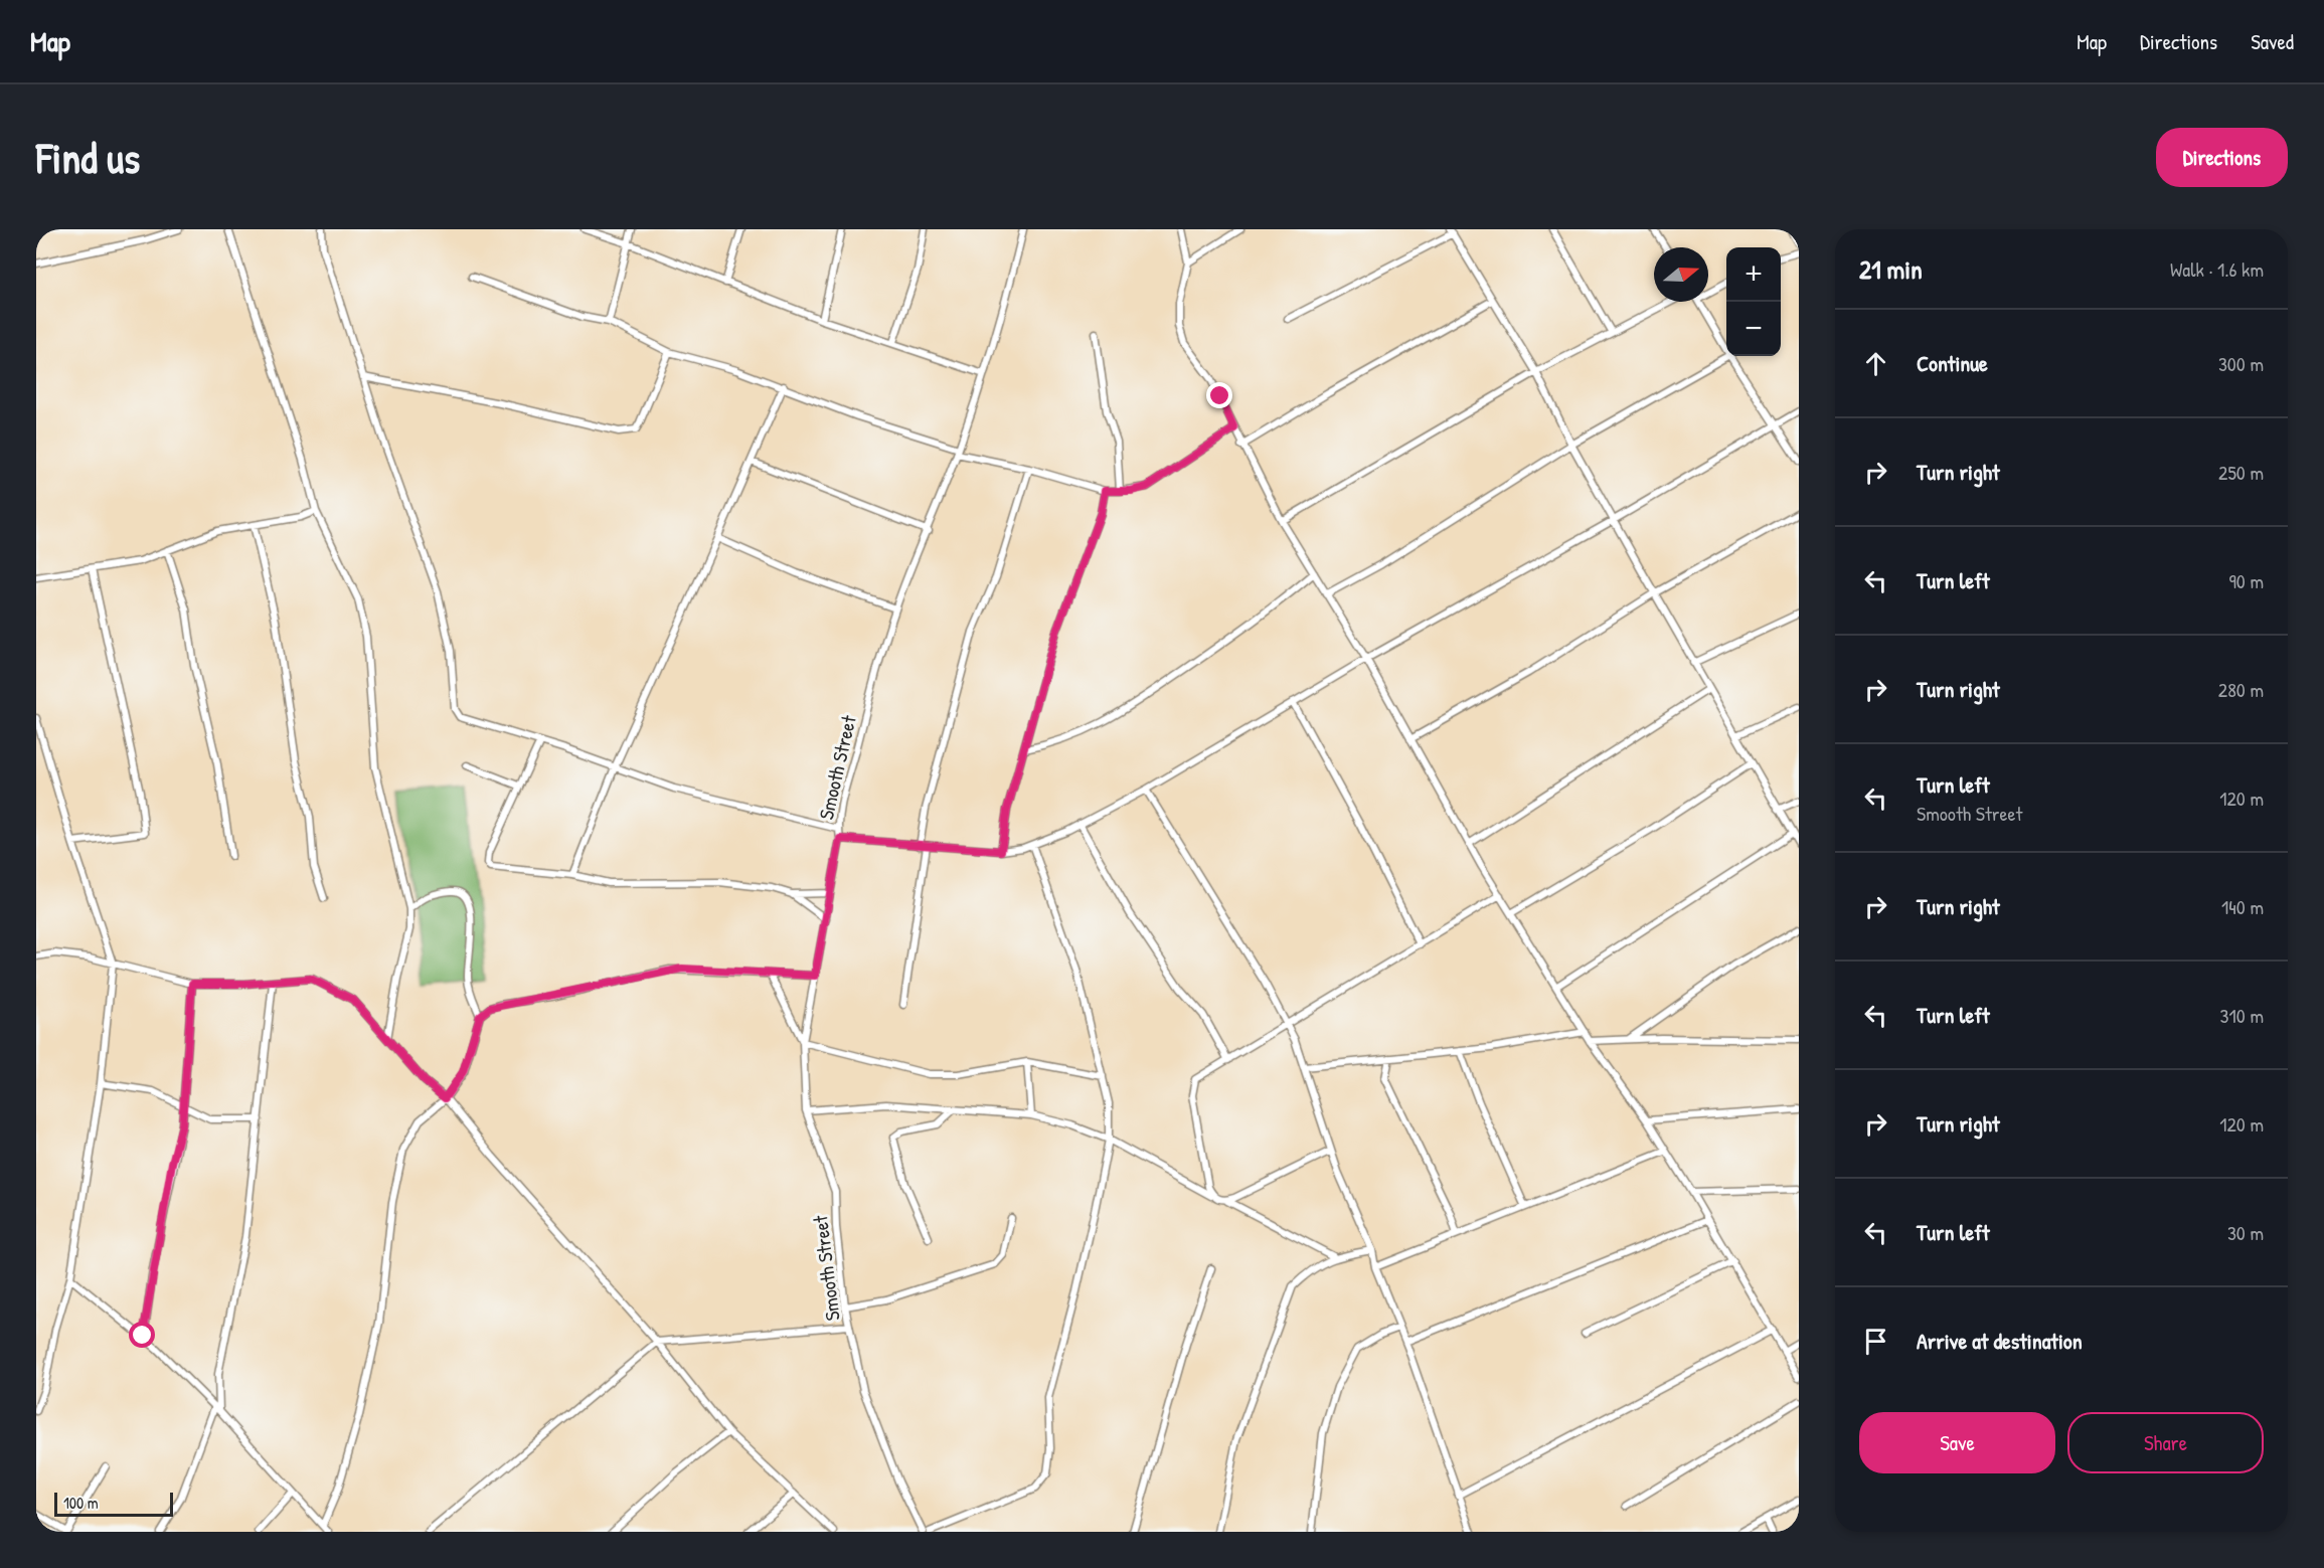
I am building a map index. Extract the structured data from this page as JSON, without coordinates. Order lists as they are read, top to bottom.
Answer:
{
  "streets": {
    "street": ["Smooth Street"]
  },
  "scale_bar": "100 m",
  "north": "right",
  "page": {
    "header": "Map",
    "nav": ["Map", "Directions", "Saved"],
    "buttons": [
      "Directions",
      ["Save", "Share"]
    ],
    "title": "Find us",
    "heading": ["21 min", "Walk · 1.6 km"],
    "map_buttons": ["+", "−"],
    "list": [
      ["Continue", "300 m"],
      ["Turn right", "250 m"],
      ["Turn left", "90 m"],
      ["Turn right", "280 m"],
      ["Turn left", "Smooth Street", "120 m"],
      ["Turn right", "140 m"],
      ["Turn left", "310 m"],
      ["Turn right", "120 m"],
      ["Turn left", "30 m"],
      "Arrive at destination"
    ],
    "scale": "100 m"
  }
}
